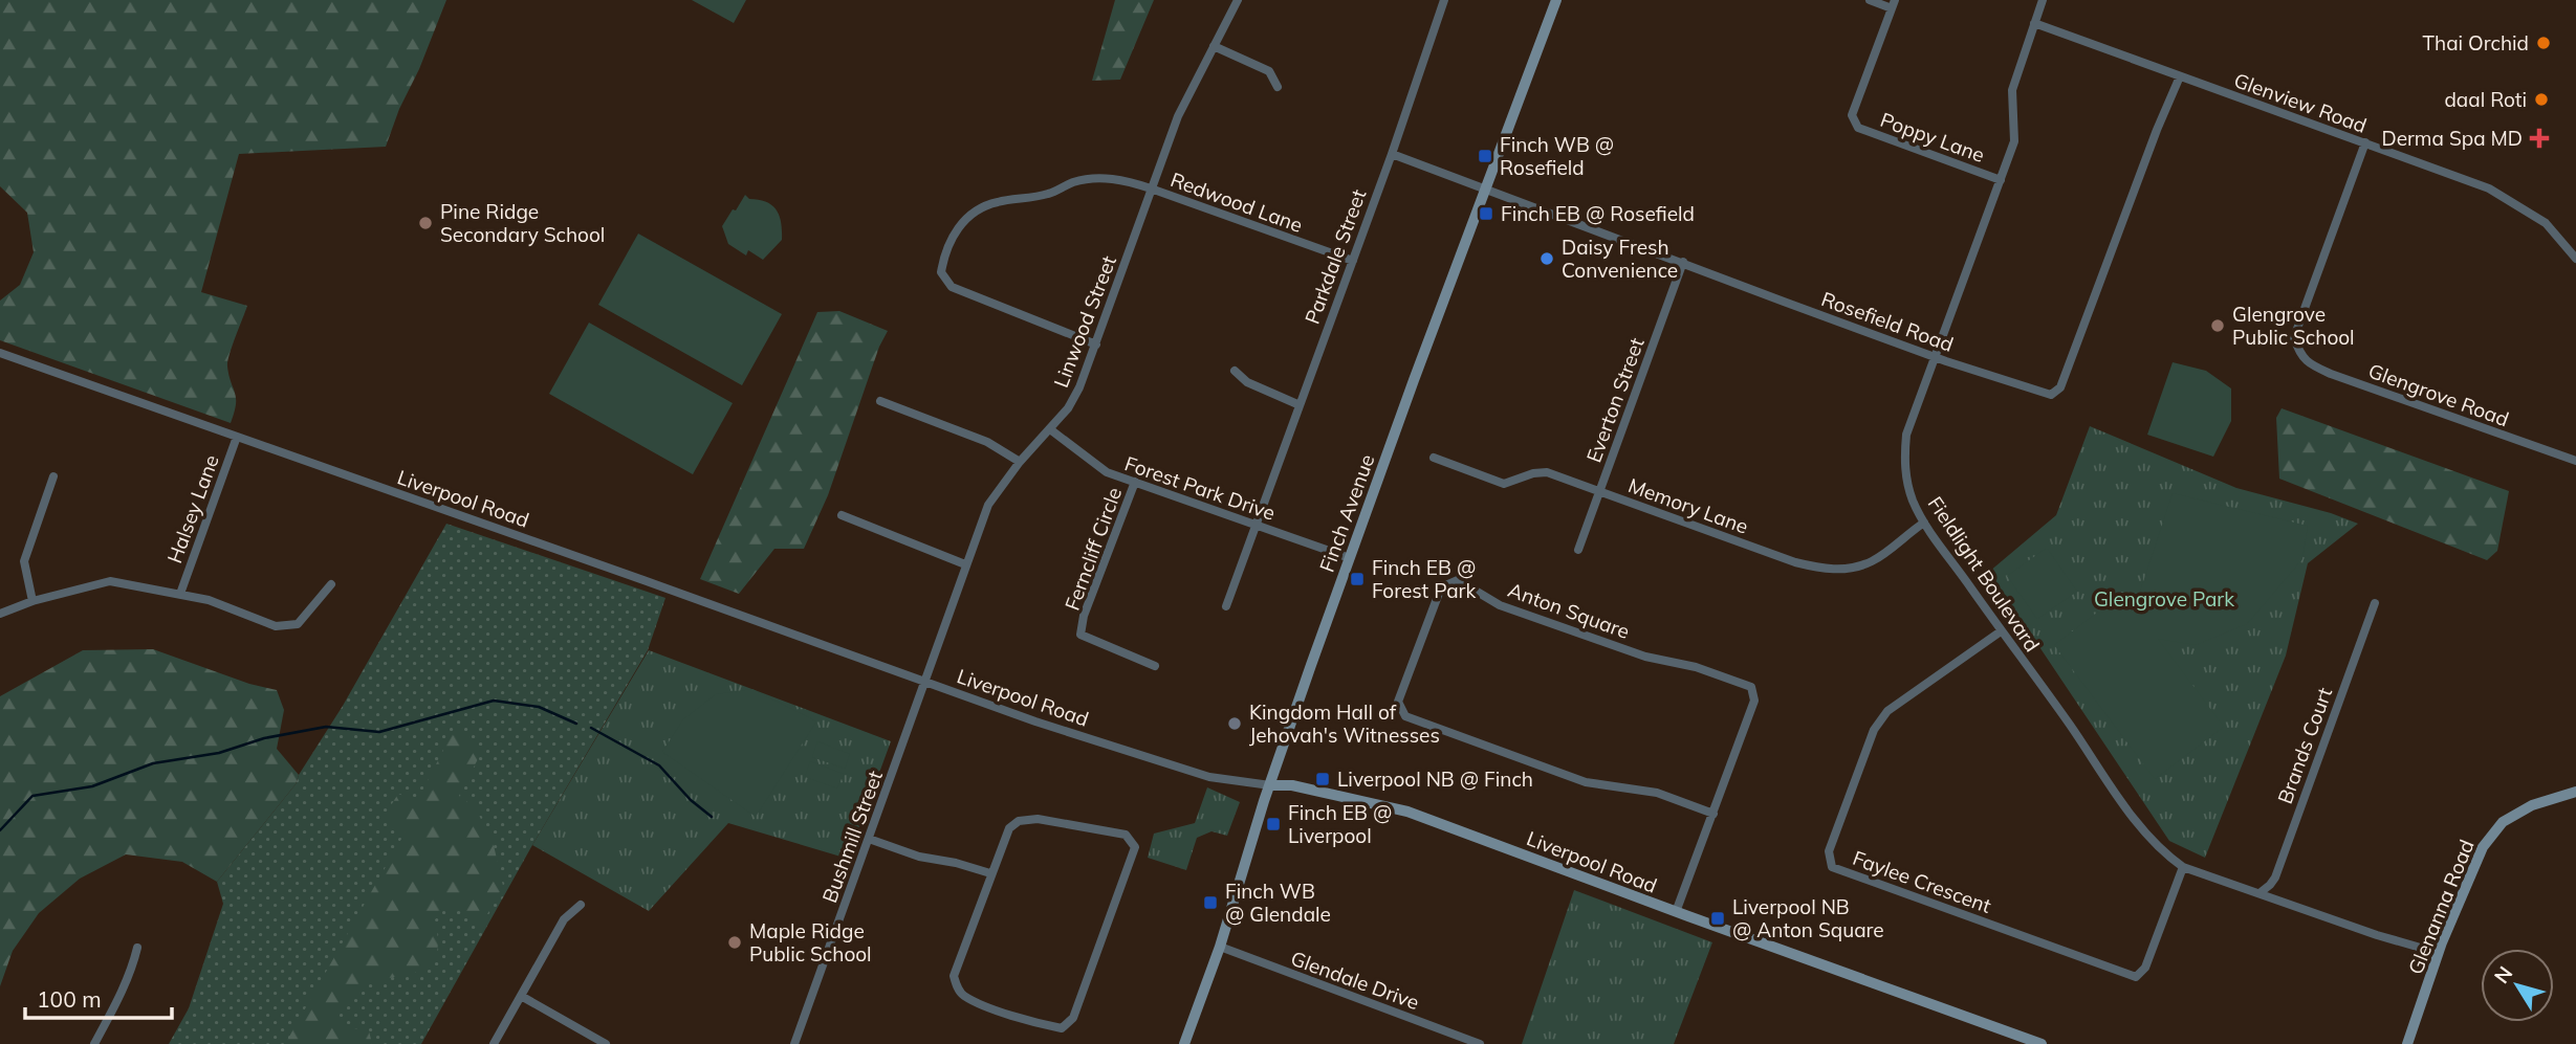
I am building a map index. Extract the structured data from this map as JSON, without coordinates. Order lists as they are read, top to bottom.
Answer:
{
  "streets": {
    "main road": ["Liverpool Road", "Finch Avenue", "Glenanna Road"],
    "street": [
      "Glenview Road",
      "Poppy Lane",
      "Redwood Lane",
      "Parkdale Street",
      "Linwood Street",
      "Rosefield Road",
      "Glengrove Road",
      "Everton Street",
      "Forest Park Drive",
      "Memory Lane",
      "Halsey Lane",
      "Ferncliff Circle",
      "Fieldlight Boulevard",
      "Anton Square",
      "Brands Court",
      "Bushmill Street",
      "Faylee Crescent",
      "Glendale Drive"
    ]
  },
  "crossings": [
    ["Glenview Road", "Rosefield Road"],
    ["Glenview Road", "Glengrove Road"],
    ["Glenview Road", "Fieldlight Boulevard"],
    ["Poppy Lane", "Fieldlight Boulevard"],
    ["Redwood Lane", "Parkdale Street"],
    ["Redwood Lane", "Linwood Street"],
    ["Parkdale Street", "Rosefield Road"],
    ["Parkdale Street", "Forest Park Drive"],
    ["Linwood Street", "Forest Park Drive"],
    ["Linwood Street", "Liverpool Road"],
    ["Linwood Street", "Bushmill Street"],
    ["Rosefield Road", "Everton Street"],
    ["Rosefield Road", "Finch Avenue"],
    ["Rosefield Road", "Fieldlight Boulevard"],
    ["Everton Street", "Memory Lane"],
    ["Forest Park Drive", "Finch Avenue"],
    ["Forest Park Drive", "Ferncliff Circle"],
    ["Liverpool Road", "Halsey Lane"],
    ["Liverpool Road", "Finch Avenue"],
    ["Liverpool Road", "Anton Square"],
    ["Liverpool Road", "Bushmill Street"],
    ["Memory Lane", "Fieldlight Boulevard"],
    ["Finch Avenue", "Glendale Drive"],
    ["Fieldlight Boulevard", "Brands Court"],
    ["Fieldlight Boulevard", "Faylee Crescent"],
    ["Fieldlight Boulevard", "Glenanna Road"]
  ],
  "parks": ["Glengrove Park"],
  "places": {
    "other": [
      "Thai Orchid",
      "daal Roti",
      "Pine Ridge Secondary School",
      "Daisy Fresh Convenience",
      "Glengrove Public School",
      "Kingdom Hall of Jehovah's Witnesses",
      "Maple Ridge Public School"
    ],
    "health": ["Derma Spa MD"],
    "transit": [
      "Finch WB @ Rosefield",
      "Finch EB @ Rosefield",
      "Finch EB @ Forest Park",
      "Liverpool NB @ Finch",
      "Finch EB @ Liverpool",
      "Finch WB @ Glendale",
      "Liverpool NB @ Anton Square"
    ]
  },
  "scale_bar": "100 m",
  "north": "top left"
}
